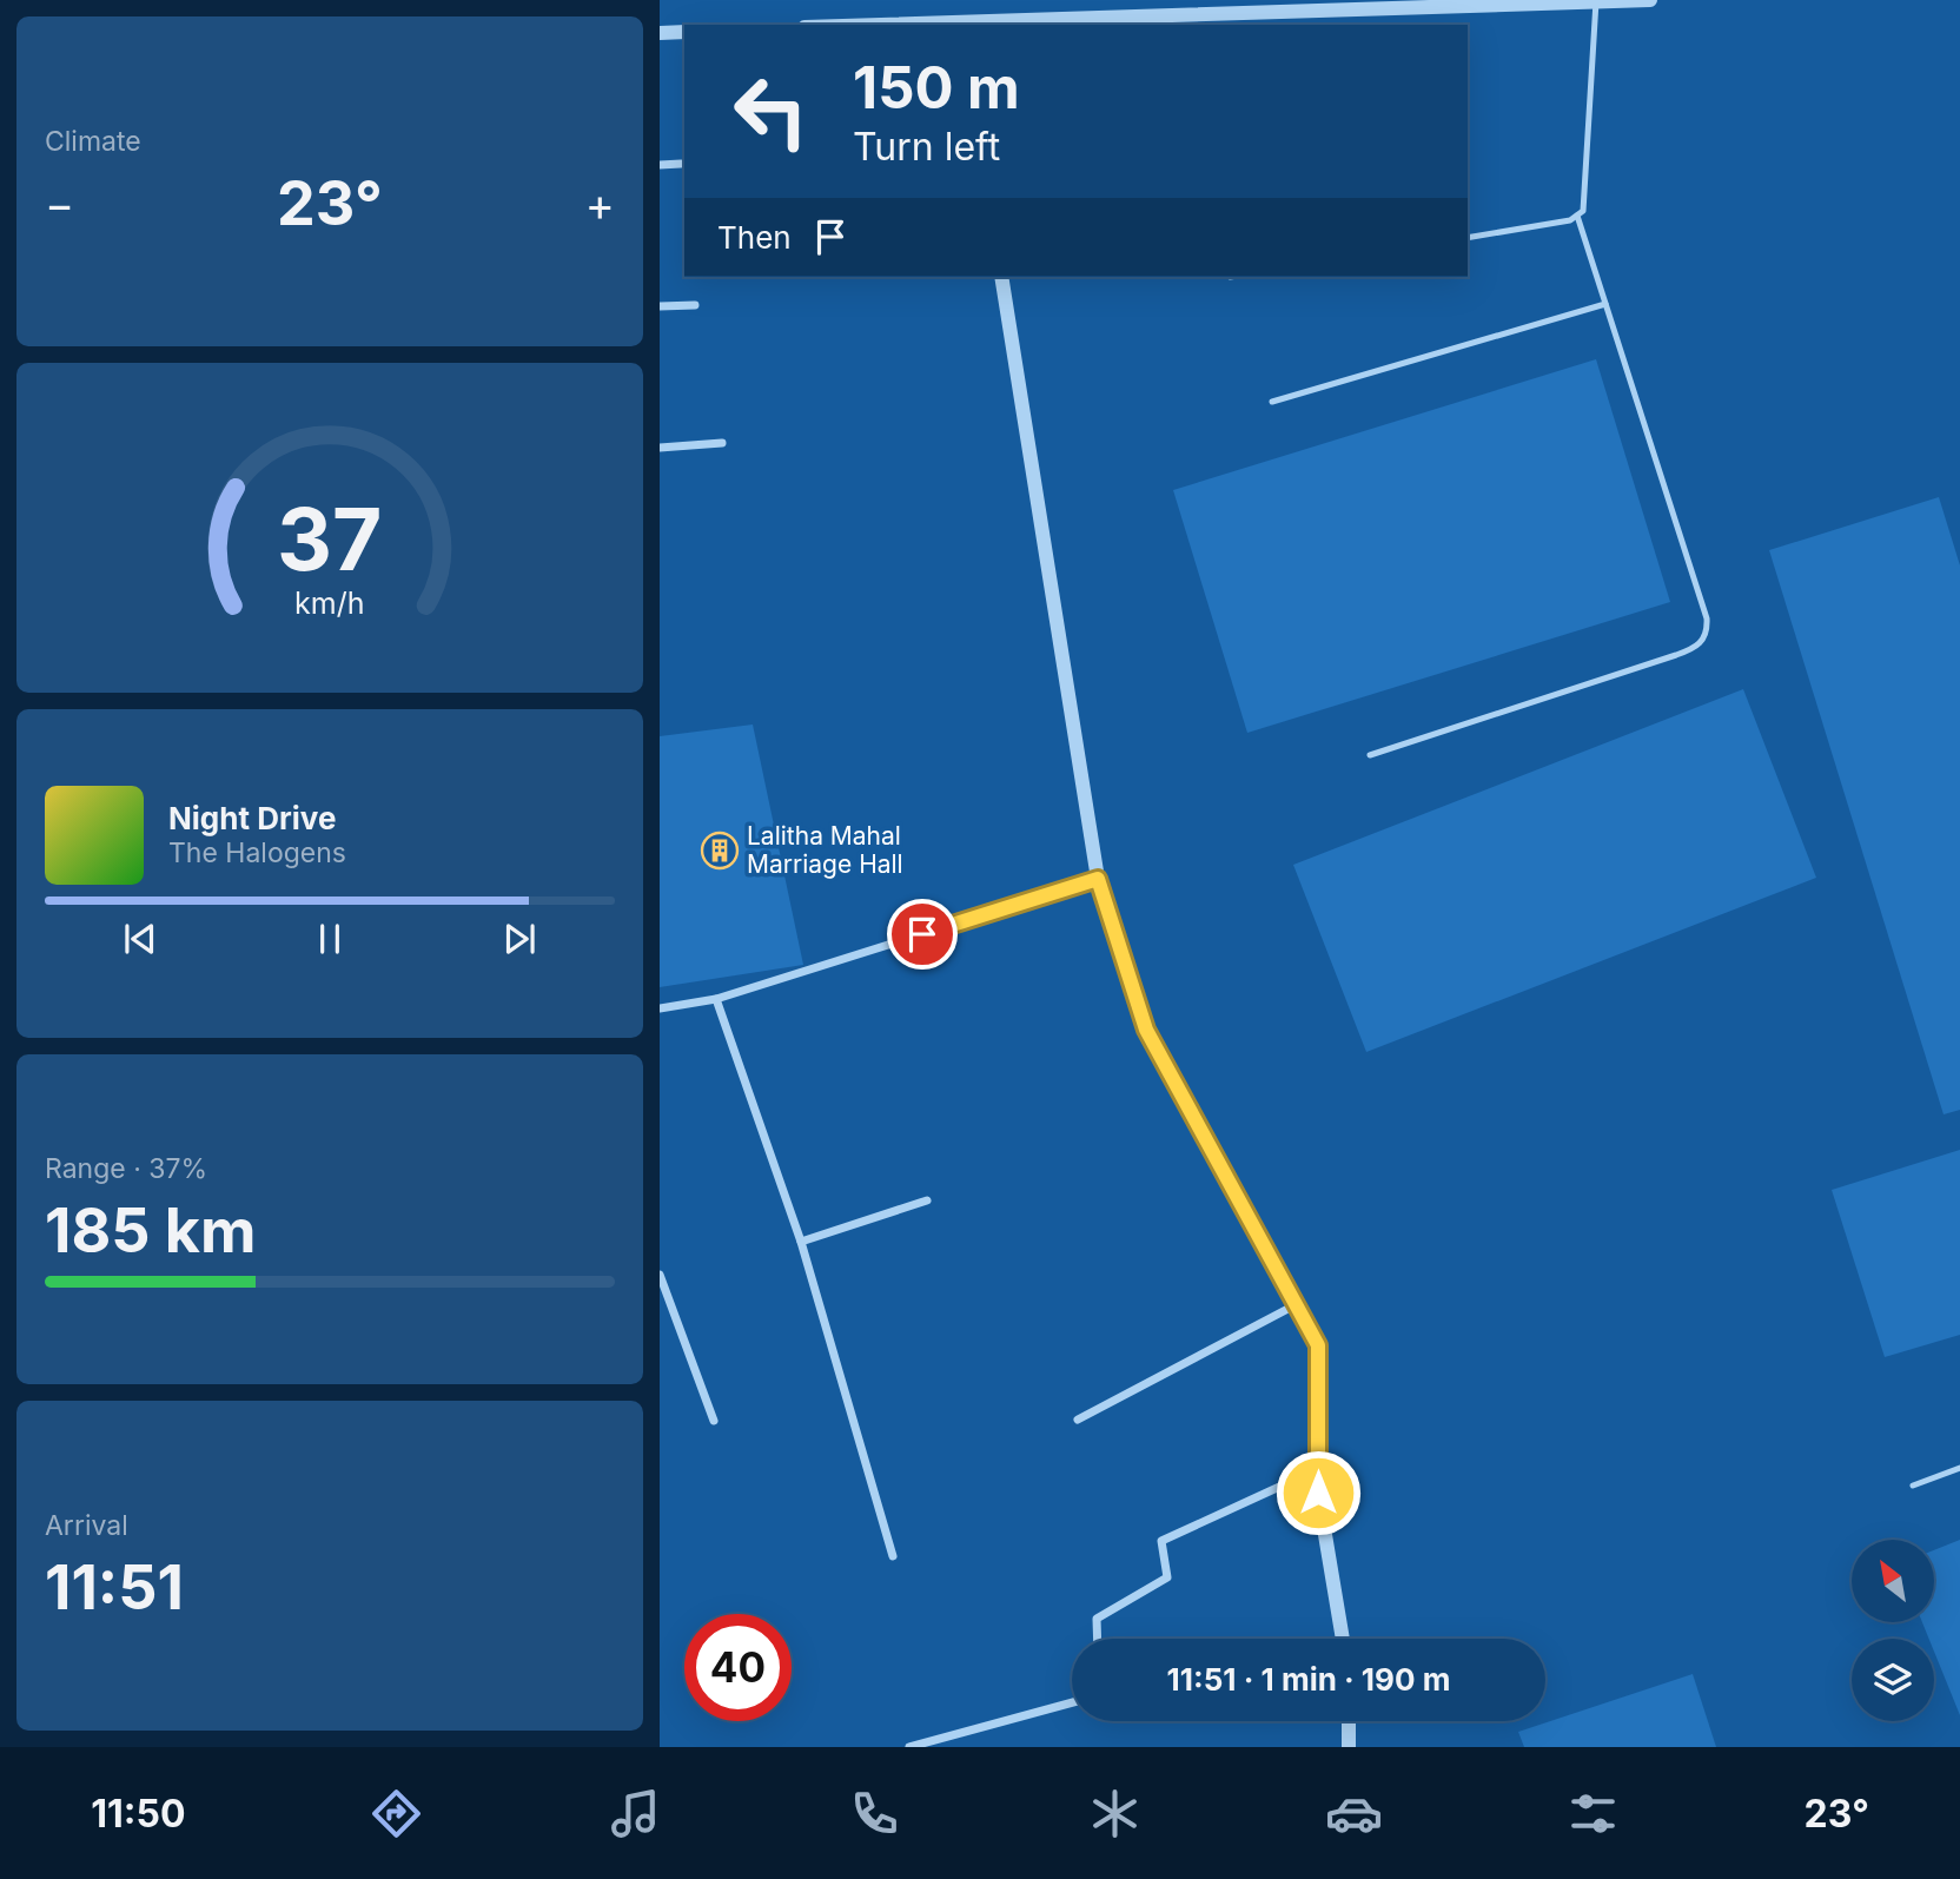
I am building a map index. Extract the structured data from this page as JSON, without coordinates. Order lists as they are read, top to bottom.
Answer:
{
  "places": {
    "building": ["Lalitha Mahal Marriage Hall"]
  },
  "north": "top left",
  "page": {
    "tile": [
      "Climate",
      ["Range · 37%", "185 km"],
      ["Arrival", "11:51"]
    ],
    "turn": ["150 m", "Turn left"],
    "heat": ["−", "23°", "+"],
    "then": "Then",
    "song": ["Night Drive", "The Halogens"],
    "limit": "40",
    "trip": "11:51 · 1 min · 190 m",
    "tabs": ["11:50", "23°"],
    "gauge": ["37", "km/h"]
  }
}
